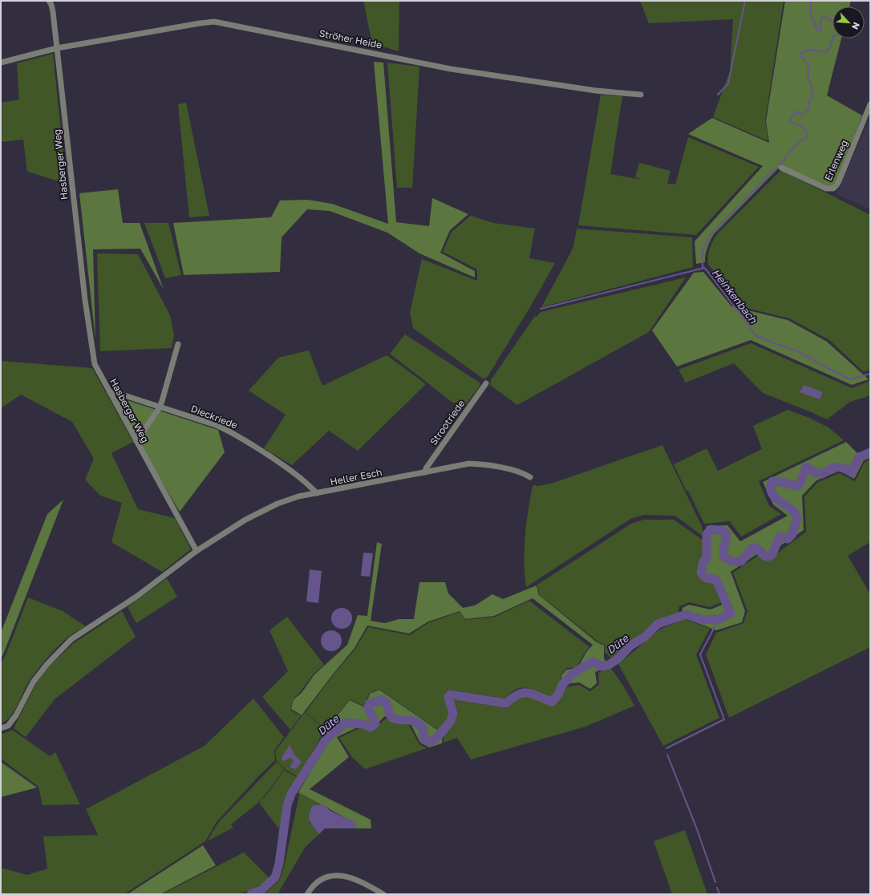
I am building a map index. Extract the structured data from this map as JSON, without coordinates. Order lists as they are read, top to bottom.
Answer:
{
  "streets": {
    "street": [
      "Ströher Heide",
      "Erlenweg",
      "Hasberger Weg",
      "Dieckriede",
      "Strootriede",
      "Heller Esch"
    ]
  },
  "crossings": [
    ["Ströher Heide", "Hasberger Weg"],
    ["Hasberger Weg", "Dieckriede"],
    ["Hasberger Weg", "Heller Esch"],
    ["Dieckriede", "Heller Esch"],
    ["Strootriede", "Heller Esch"]
  ],
  "water": ["Heinkenbach", "Düte"],
  "north": "bottom right"
}
